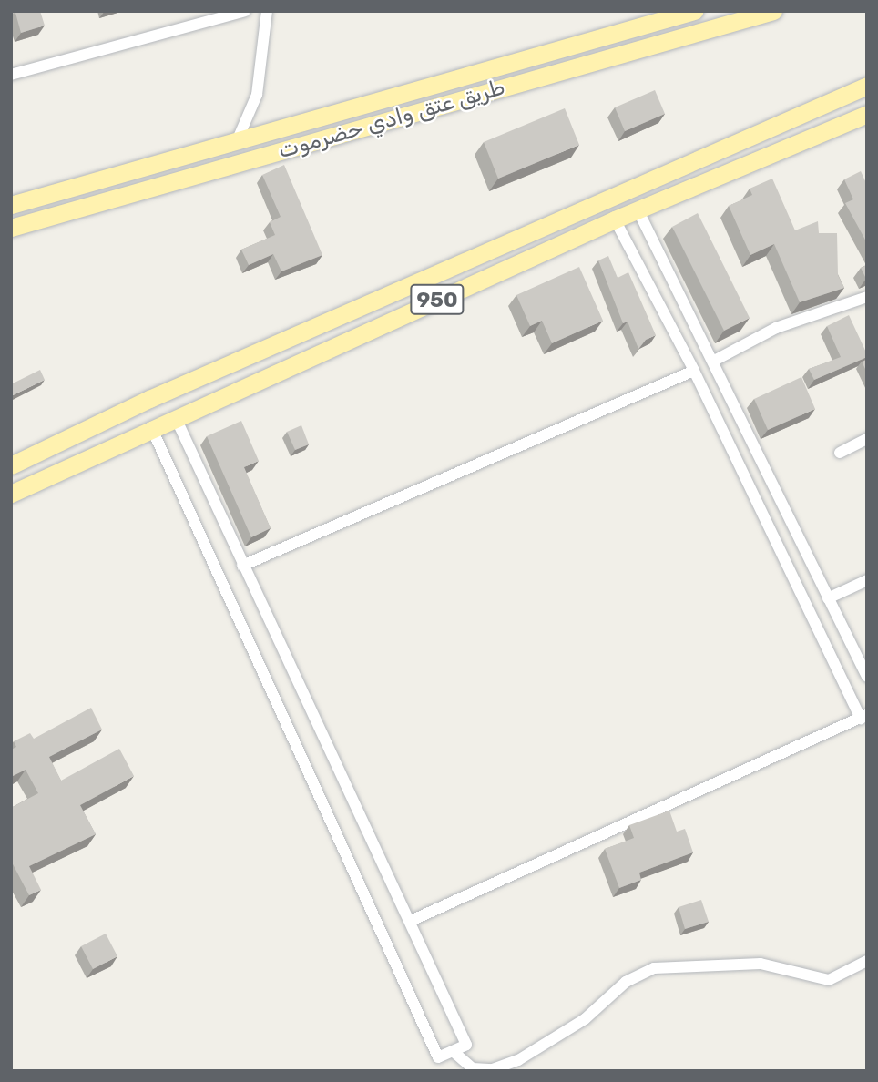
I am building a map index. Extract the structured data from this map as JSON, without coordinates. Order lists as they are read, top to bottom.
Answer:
{
  "streets": {
    "main road": ["طريق عتق وادي حضرموت", "950"]
  }
}
